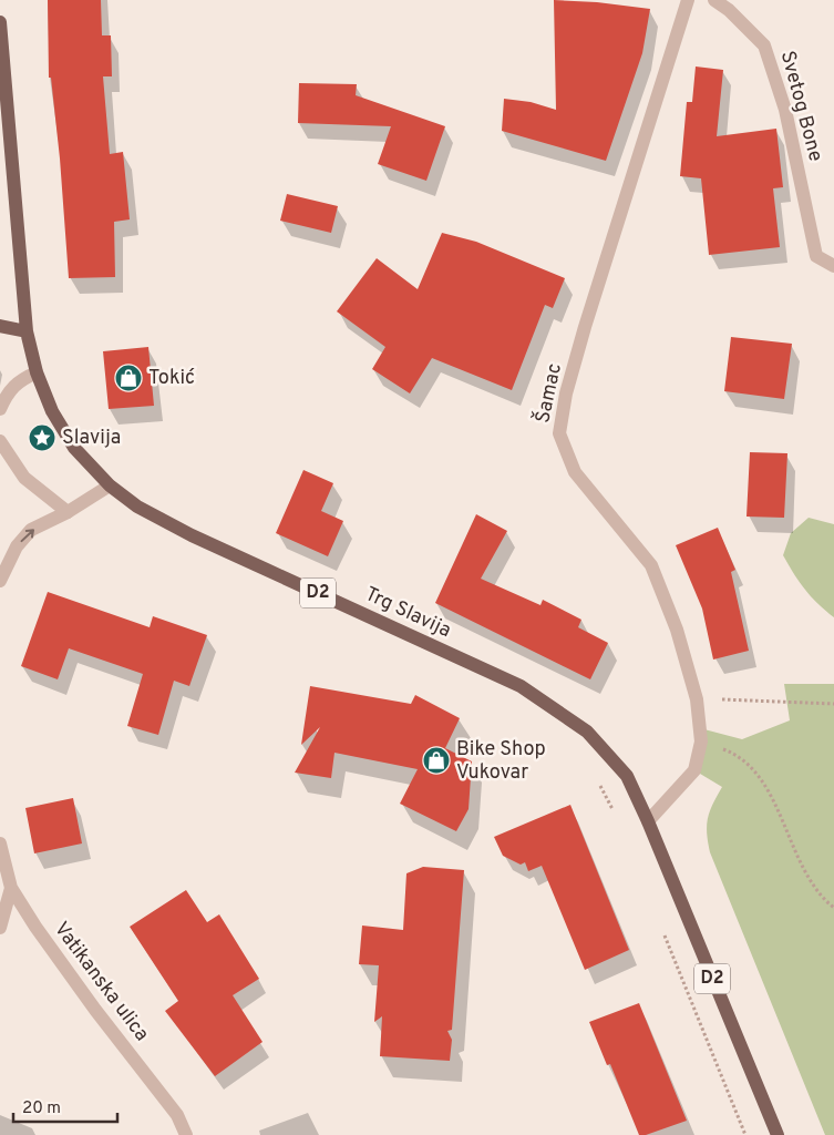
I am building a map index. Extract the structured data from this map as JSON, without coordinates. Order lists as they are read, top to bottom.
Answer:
{
  "streets": {
    "main road": ["D2", "Trg Slavija"],
    "street": ["Svetog Bone", "Šamac", "Vatikanska ulica"]
  },
  "crossings": [
    ["Šamac", "D2"],
    ["Šamac", "Trg Slavija"],
    ["D2", "Trg Slavija"]
  ],
  "places": {
    "shop": ["Tokić", "Bike Shop Vukovar"],
    "place": ["Slavija"]
  },
  "scale_bar": "20 m"
}
